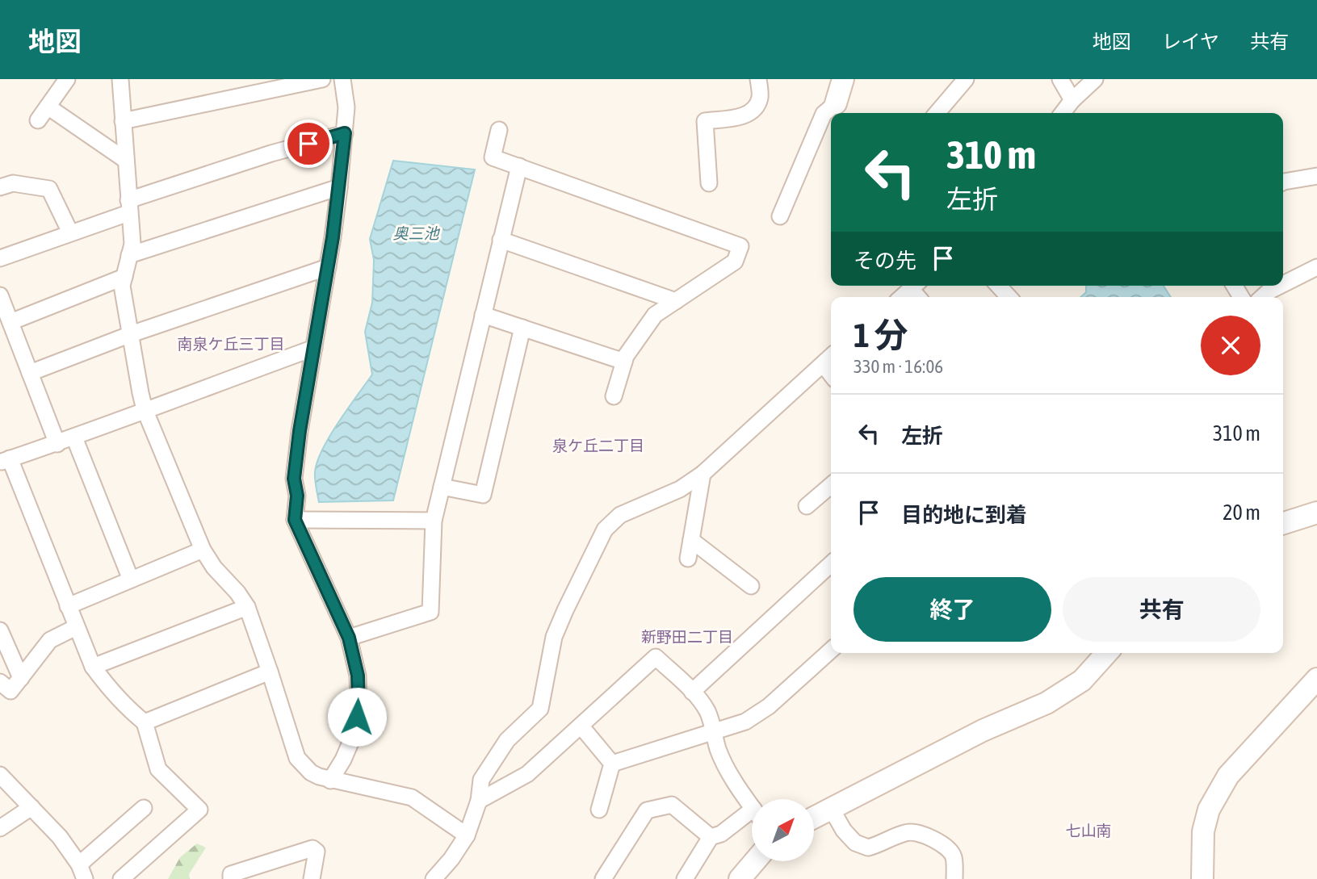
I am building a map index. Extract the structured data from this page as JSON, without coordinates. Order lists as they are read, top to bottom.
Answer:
{
  "districts": [
    "南泉ケ丘三丁目",
    "泉ケ丘二丁目",
    "新野田二丁目",
    "七山南"
  ],
  "water": ["奥三池"],
  "north": "top right",
  "page": {
    "header": "地図",
    "nav": ["地図", "レイヤ", "共有"],
    "turn": ["310 m", "左折"],
    "then": "その先",
    "heading": ["1 分", "330 m · 16:06"],
    "list": [
      {
        "name": "左折",
        "value": "310 m"
      },
      {
        "name": "目的地に到着",
        "value": "20 m"
      }
    ],
    "buttons": ["終了", "共有"]
  }
}
